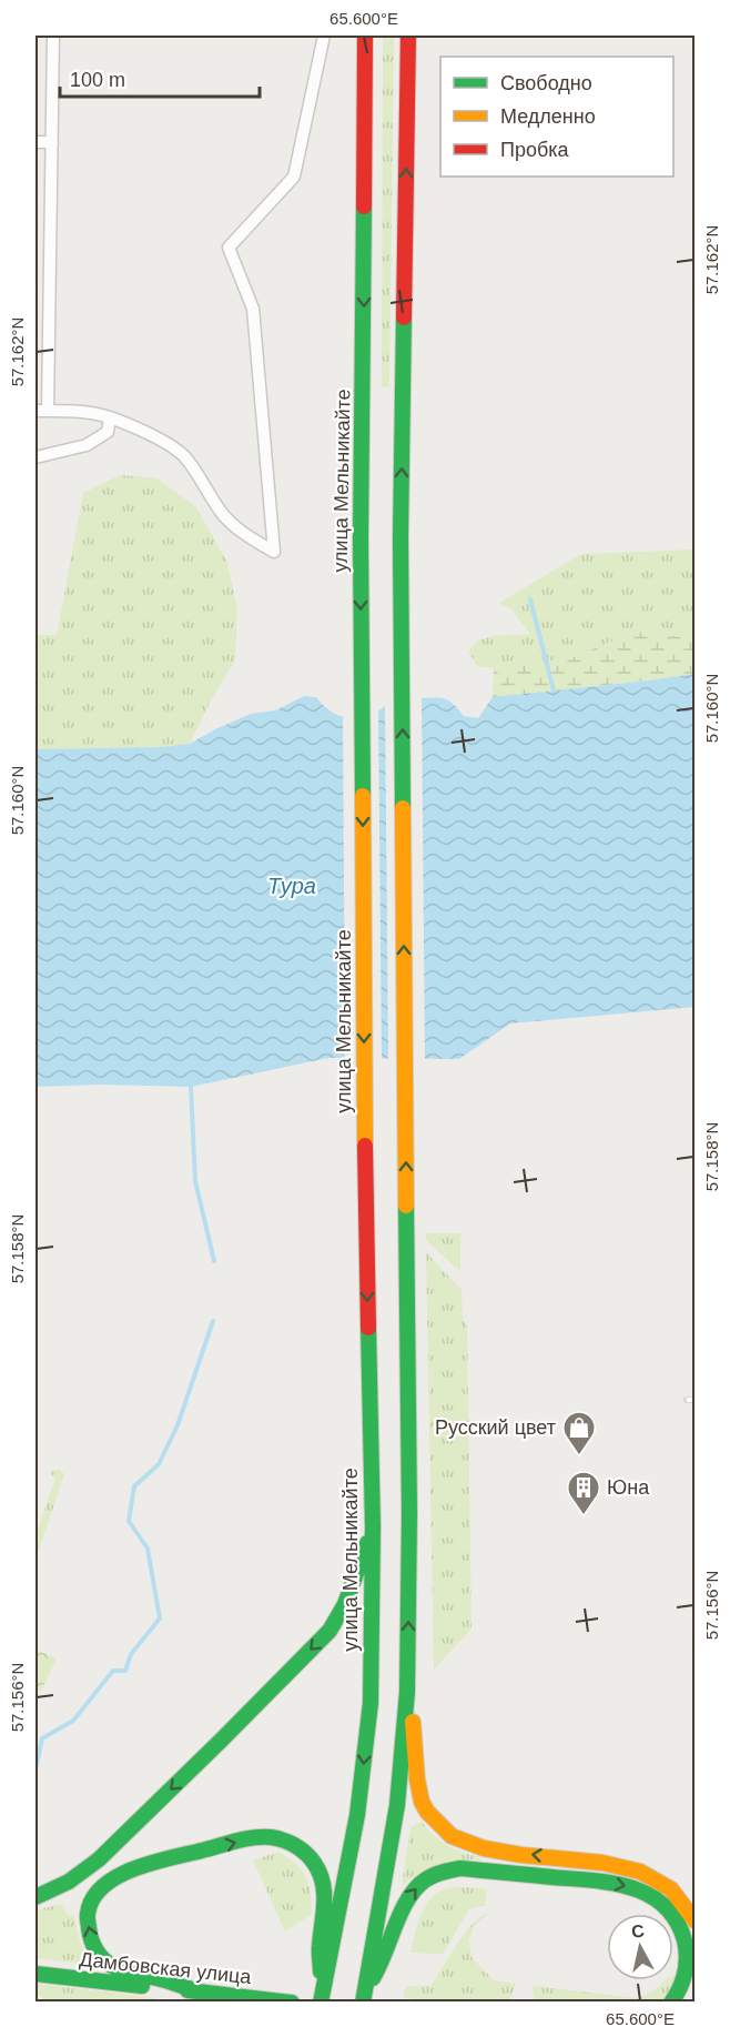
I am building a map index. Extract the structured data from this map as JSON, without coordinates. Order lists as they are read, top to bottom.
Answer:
{
  "streets": {
    "main road": ["улица Мельникайте", "Дамбовская улица"]
  },
  "water": ["Тура"],
  "places": {
    "shop": ["Русский цвет"],
    "building": ["Юна"]
  },
  "legend": ["Свободно", "Медленно", "Пробка"],
  "scale_bar": "100 m",
  "north": "top",
  "coordinates": [
    "65.600°E",
    "57.162°N",
    "57.160°N",
    "57.158°N",
    "57.156°N"
  ]
}
